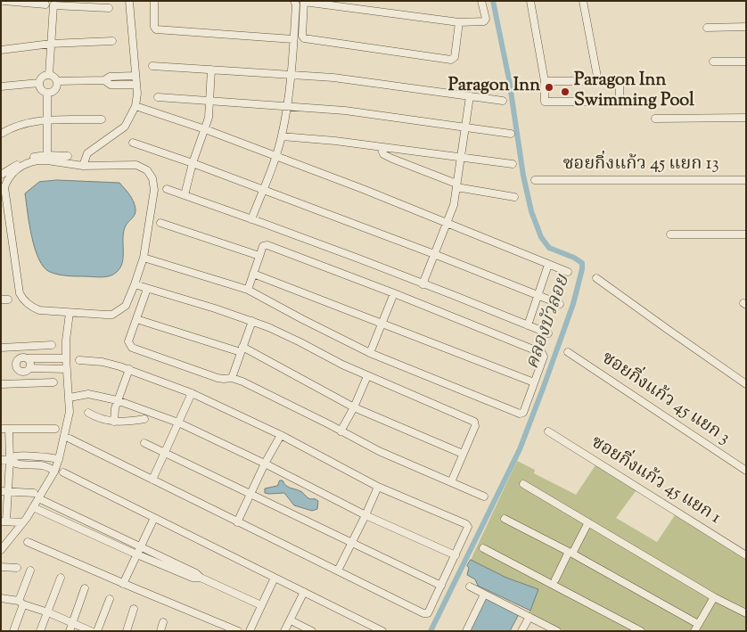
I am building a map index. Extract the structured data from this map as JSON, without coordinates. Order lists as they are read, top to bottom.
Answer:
{
  "streets": {
    "street": ["ซอยกิ่งแก้ว 45 แยก 13", "ซอยกิ่งแก้ว 45 แยก 3", "ซอยกิ่งแก้ว 45 แยก 1"]
  },
  "water": ["คลองบัวลอย"],
  "places": ["Paragon Inn", "Paragon Inn Swimming Pool"]
}
